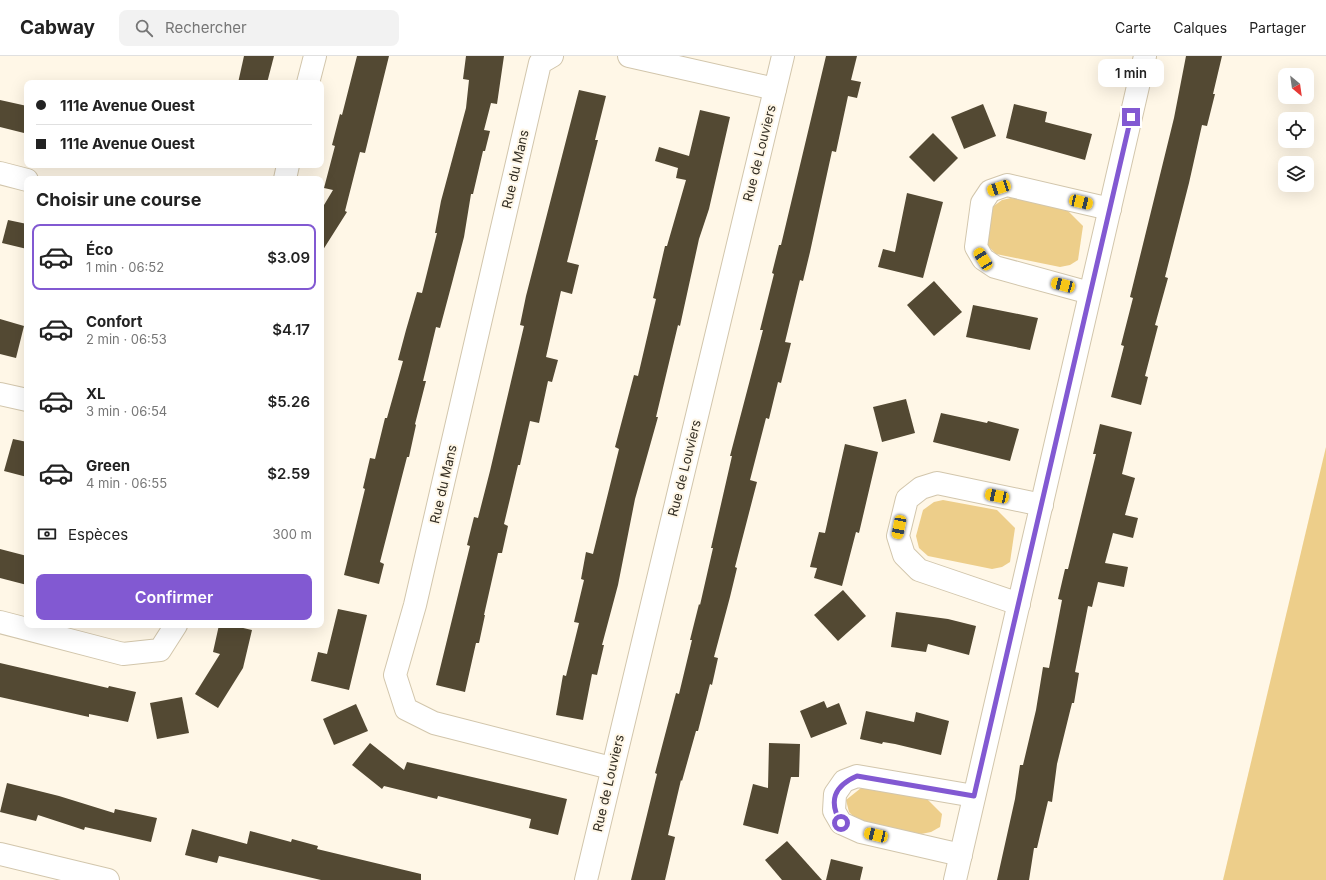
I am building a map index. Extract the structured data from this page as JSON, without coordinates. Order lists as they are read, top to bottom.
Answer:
{
  "streets": {
    "street": ["Rue de Louviers", "Rue du Mans"]
  },
  "crossings": [
    ["Rue de Louviers", "Rue du Mans"]
  ],
  "north": "bottom right",
  "page": {
    "header": "Cabway",
    "search": "Rechercher",
    "nav": ["Carte", "Calques", "Partager"],
    "bubble": "1 min",
    "banner": ["111e Avenue Ouest", "111e Avenue Ouest"],
    "heading": "Choisir une course",
    "list": [
      {
        "name": "Éco",
        "note": "1 min · 06:52",
        "value": "$3.09"
      },
      {
        "name": "Confort",
        "note": "2 min · 06:53",
        "value": "$4.17"
      },
      {
        "name": "XL",
        "note": "3 min · 06:54",
        "value": "$5.26"
      },
      {
        "name": "Green",
        "note": "4 min · 06:55",
        "value": "$2.59"
      }
    ],
    "pay": ["Espèces", "300 m"],
    "buttons": "Confirmer"
  }
}
